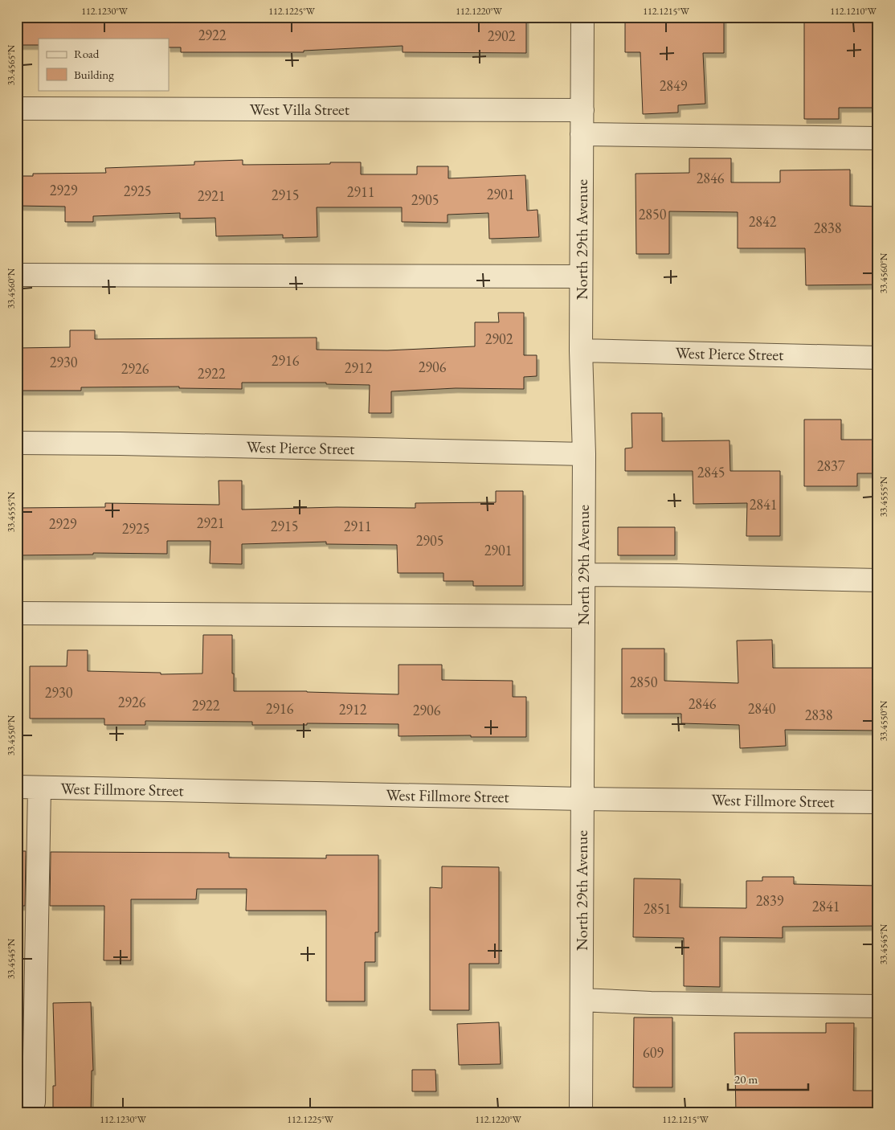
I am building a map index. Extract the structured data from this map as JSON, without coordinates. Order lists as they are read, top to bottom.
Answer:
{
  "streets": {
    "street": [
      "West Villa Street",
      "North 29th Avenue",
      "West Pierce Street",
      "West Fillmore Street"
    ]
  },
  "crossings": [
    ["West Villa Street", "North 29th Avenue"],
    ["North 29th Avenue", "West Pierce Street"],
    ["North 29th Avenue", "West Fillmore Street"]
  ],
  "house_numbers": [
    "2922",
    "2902",
    "2849",
    "2846",
    "2929",
    "2925",
    "2911",
    "2901",
    "2915",
    "2921",
    "2905",
    "2850",
    "2842",
    "2838",
    "2902",
    "2916",
    "2930",
    "2906",
    "2912",
    "2926",
    "2922",
    "2837",
    "2845",
    "2841",
    "2921",
    "2929",
    "2915",
    "2911",
    "2925",
    "2905",
    "2901",
    "2850",
    "2930",
    "2926",
    "2846",
    "2922",
    "2916",
    "2840",
    "2912",
    "2906",
    "2838",
    "2839",
    "2841",
    "2851",
    "609"
  ],
  "legend": ["Road", "Building"],
  "scale_bar": "20 m",
  "coordinates": [
    "112.1230°W",
    "112.1225°W",
    "112.1220°W",
    "112.1215°W",
    "112.1210°W",
    "33.4565°N",
    "33.4560°N",
    "33.4555°N",
    "33.4550°N",
    "33.4545°N"
  ]
}
